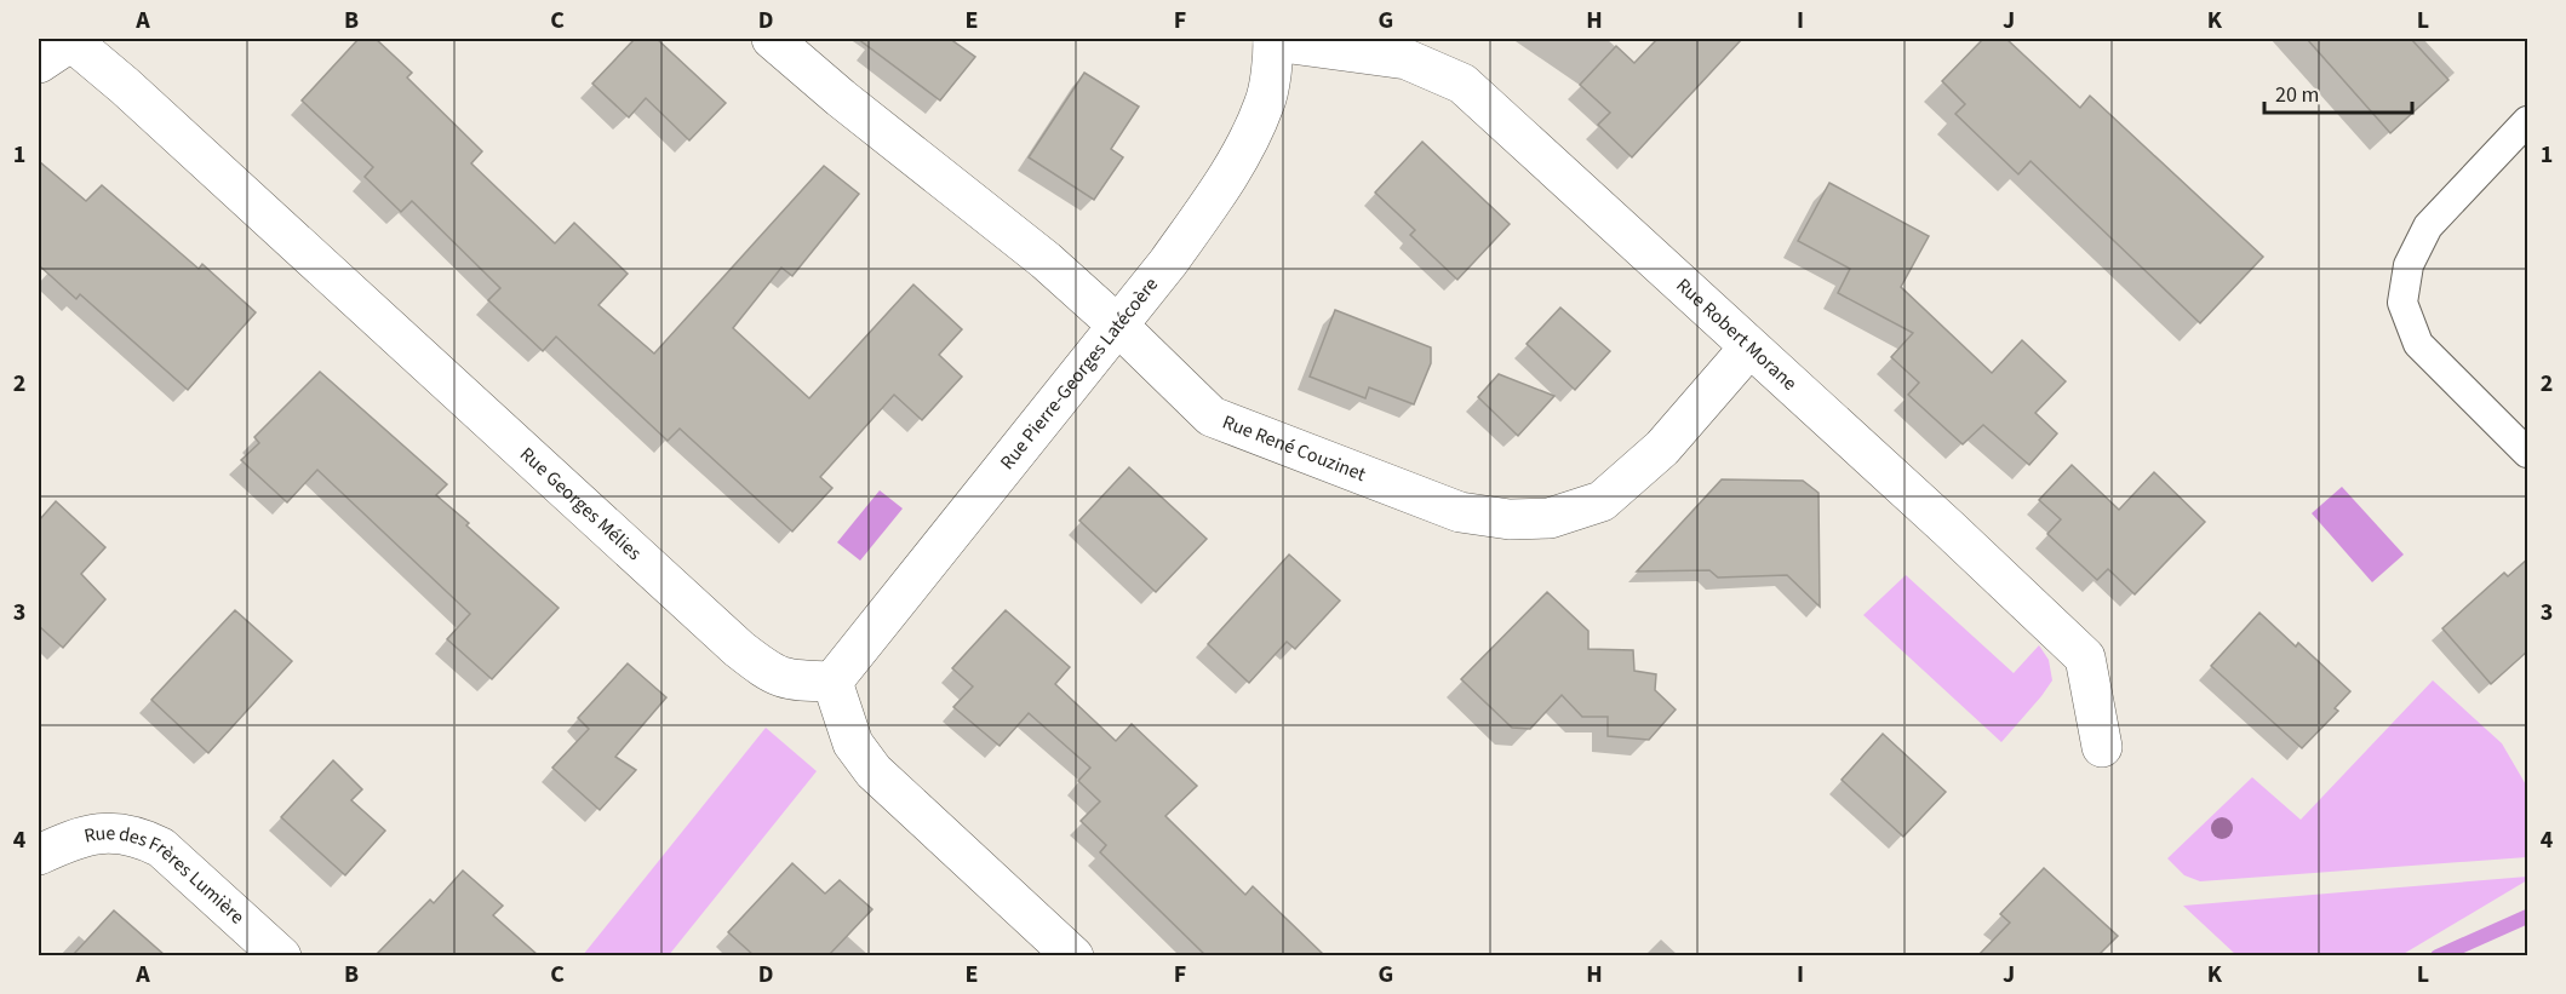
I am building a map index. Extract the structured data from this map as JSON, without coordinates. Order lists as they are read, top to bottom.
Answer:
{
  "streets": {
    "street": [
      "Rue Robert Morane",
      "Rue Pierre-Georges Latécoère",
      "Rue René Couzinet",
      "Rue Georges Mélies",
      "Rue des Frères Lumière"
    ]
  },
  "crossings": [
    ["Rue Robert Morane", "Rue Pierre-Georges Latécoère"],
    ["Rue Robert Morane", "Rue René Couzinet"],
    ["Rue Pierre-Georges Latécoère", "Rue René Couzinet"],
    ["Rue Pierre-Georges Latécoère", "Rue Georges Mélies"]
  ],
  "scale_bar": "20 m",
  "grid": {
    "columns": [
      "A",
      "B",
      "C",
      "D",
      "E",
      "F",
      "G",
      "H",
      "I",
      "J",
      "K",
      "L"
    ],
    "rows": [
      "1",
      "2",
      "3",
      "4"
    ]
  }
}
